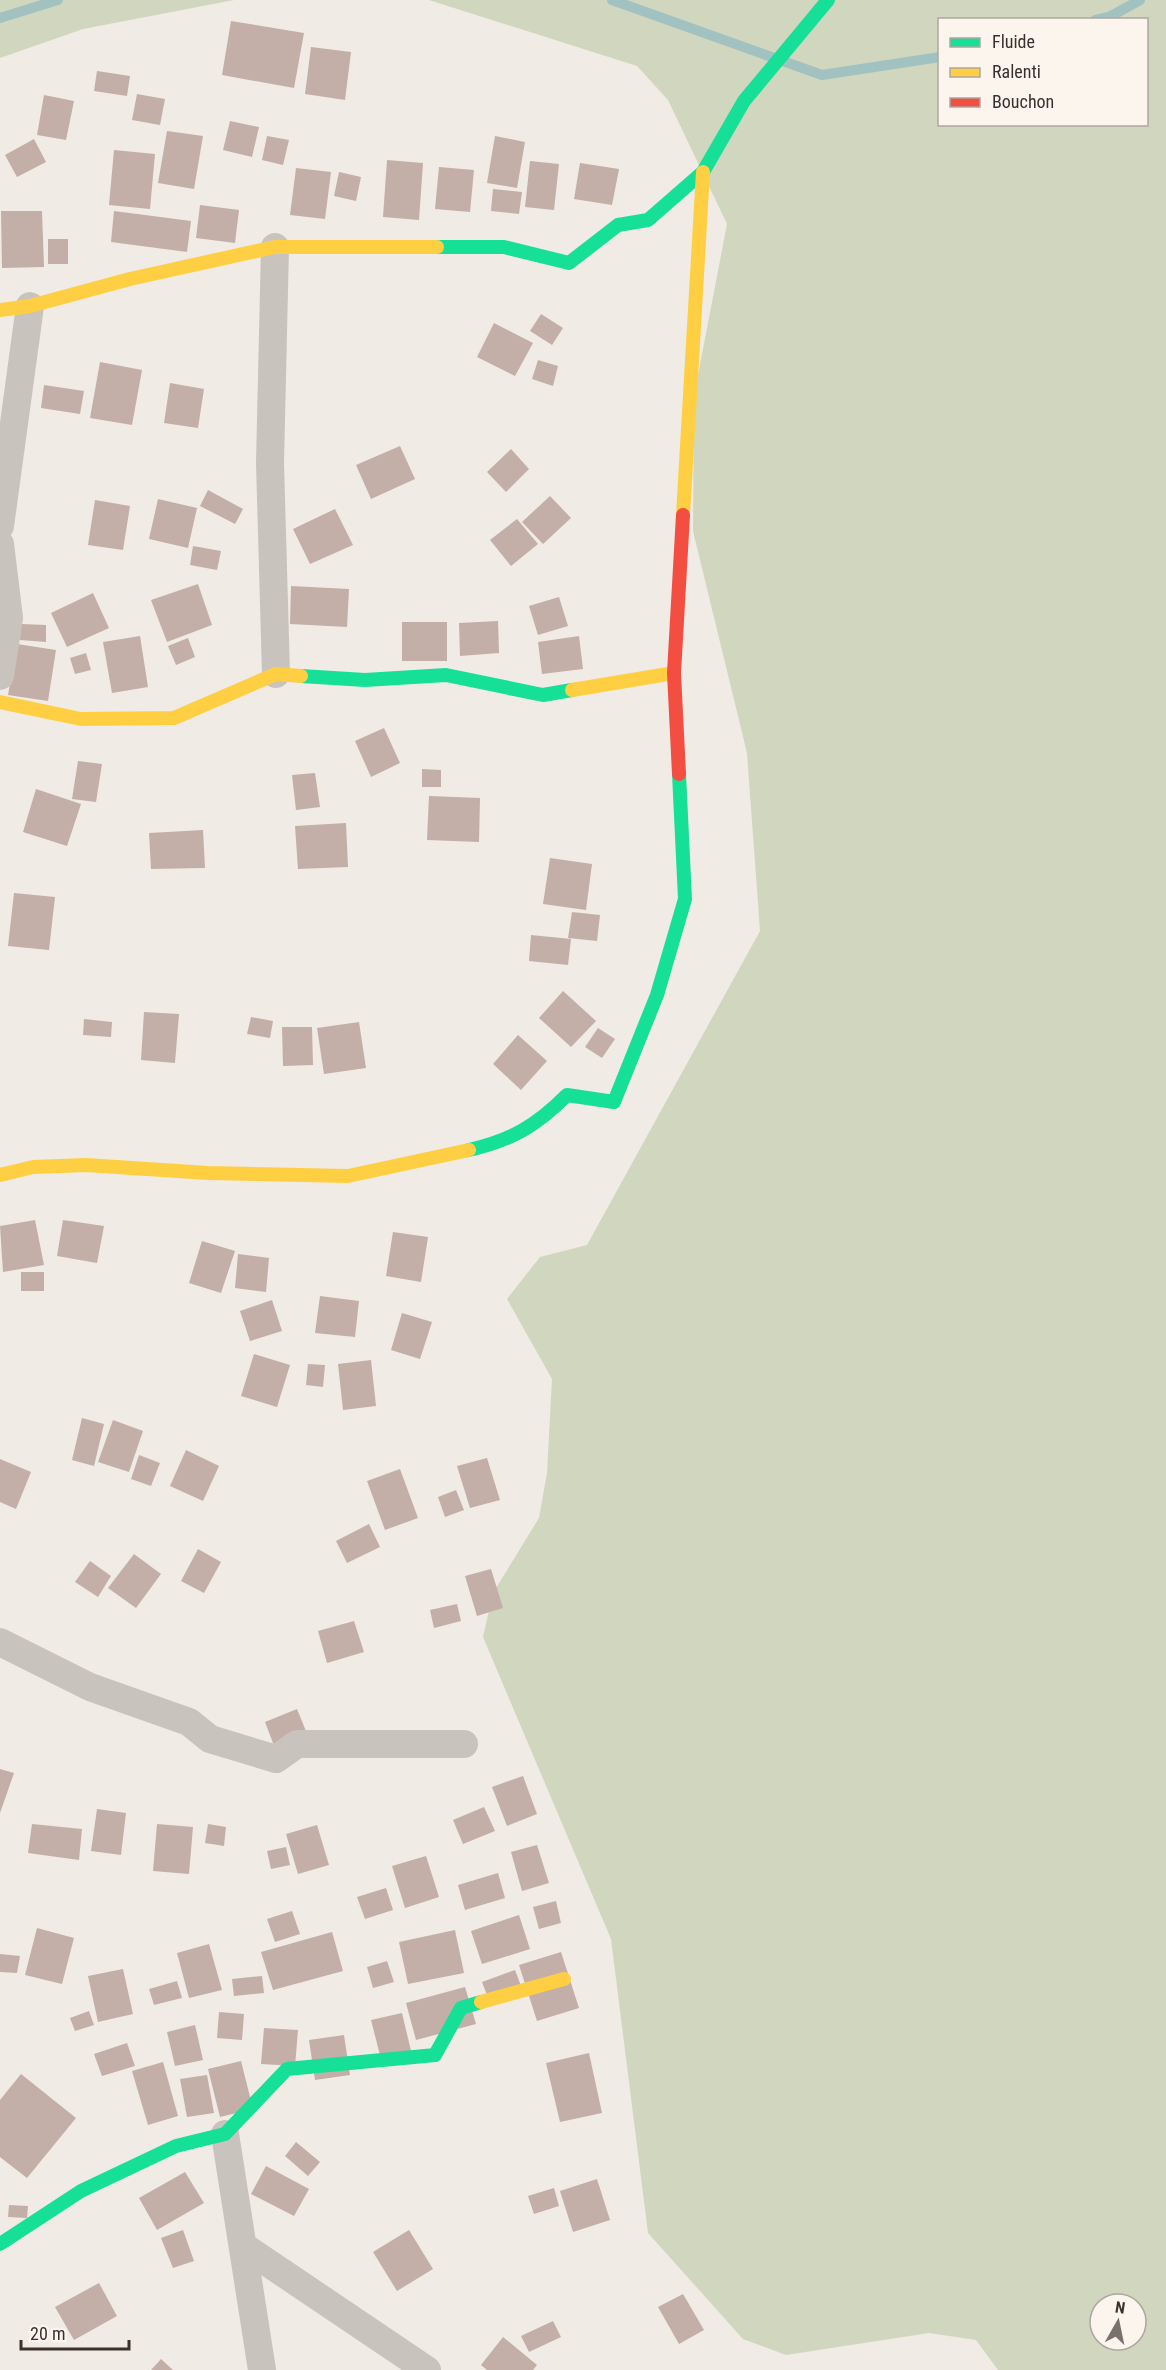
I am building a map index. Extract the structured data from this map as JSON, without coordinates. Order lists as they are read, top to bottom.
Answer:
{
  "legend": ["Fluide", "Ralenti", "Bouchon"],
  "scale_bar": "20 m",
  "north": "top"
}
